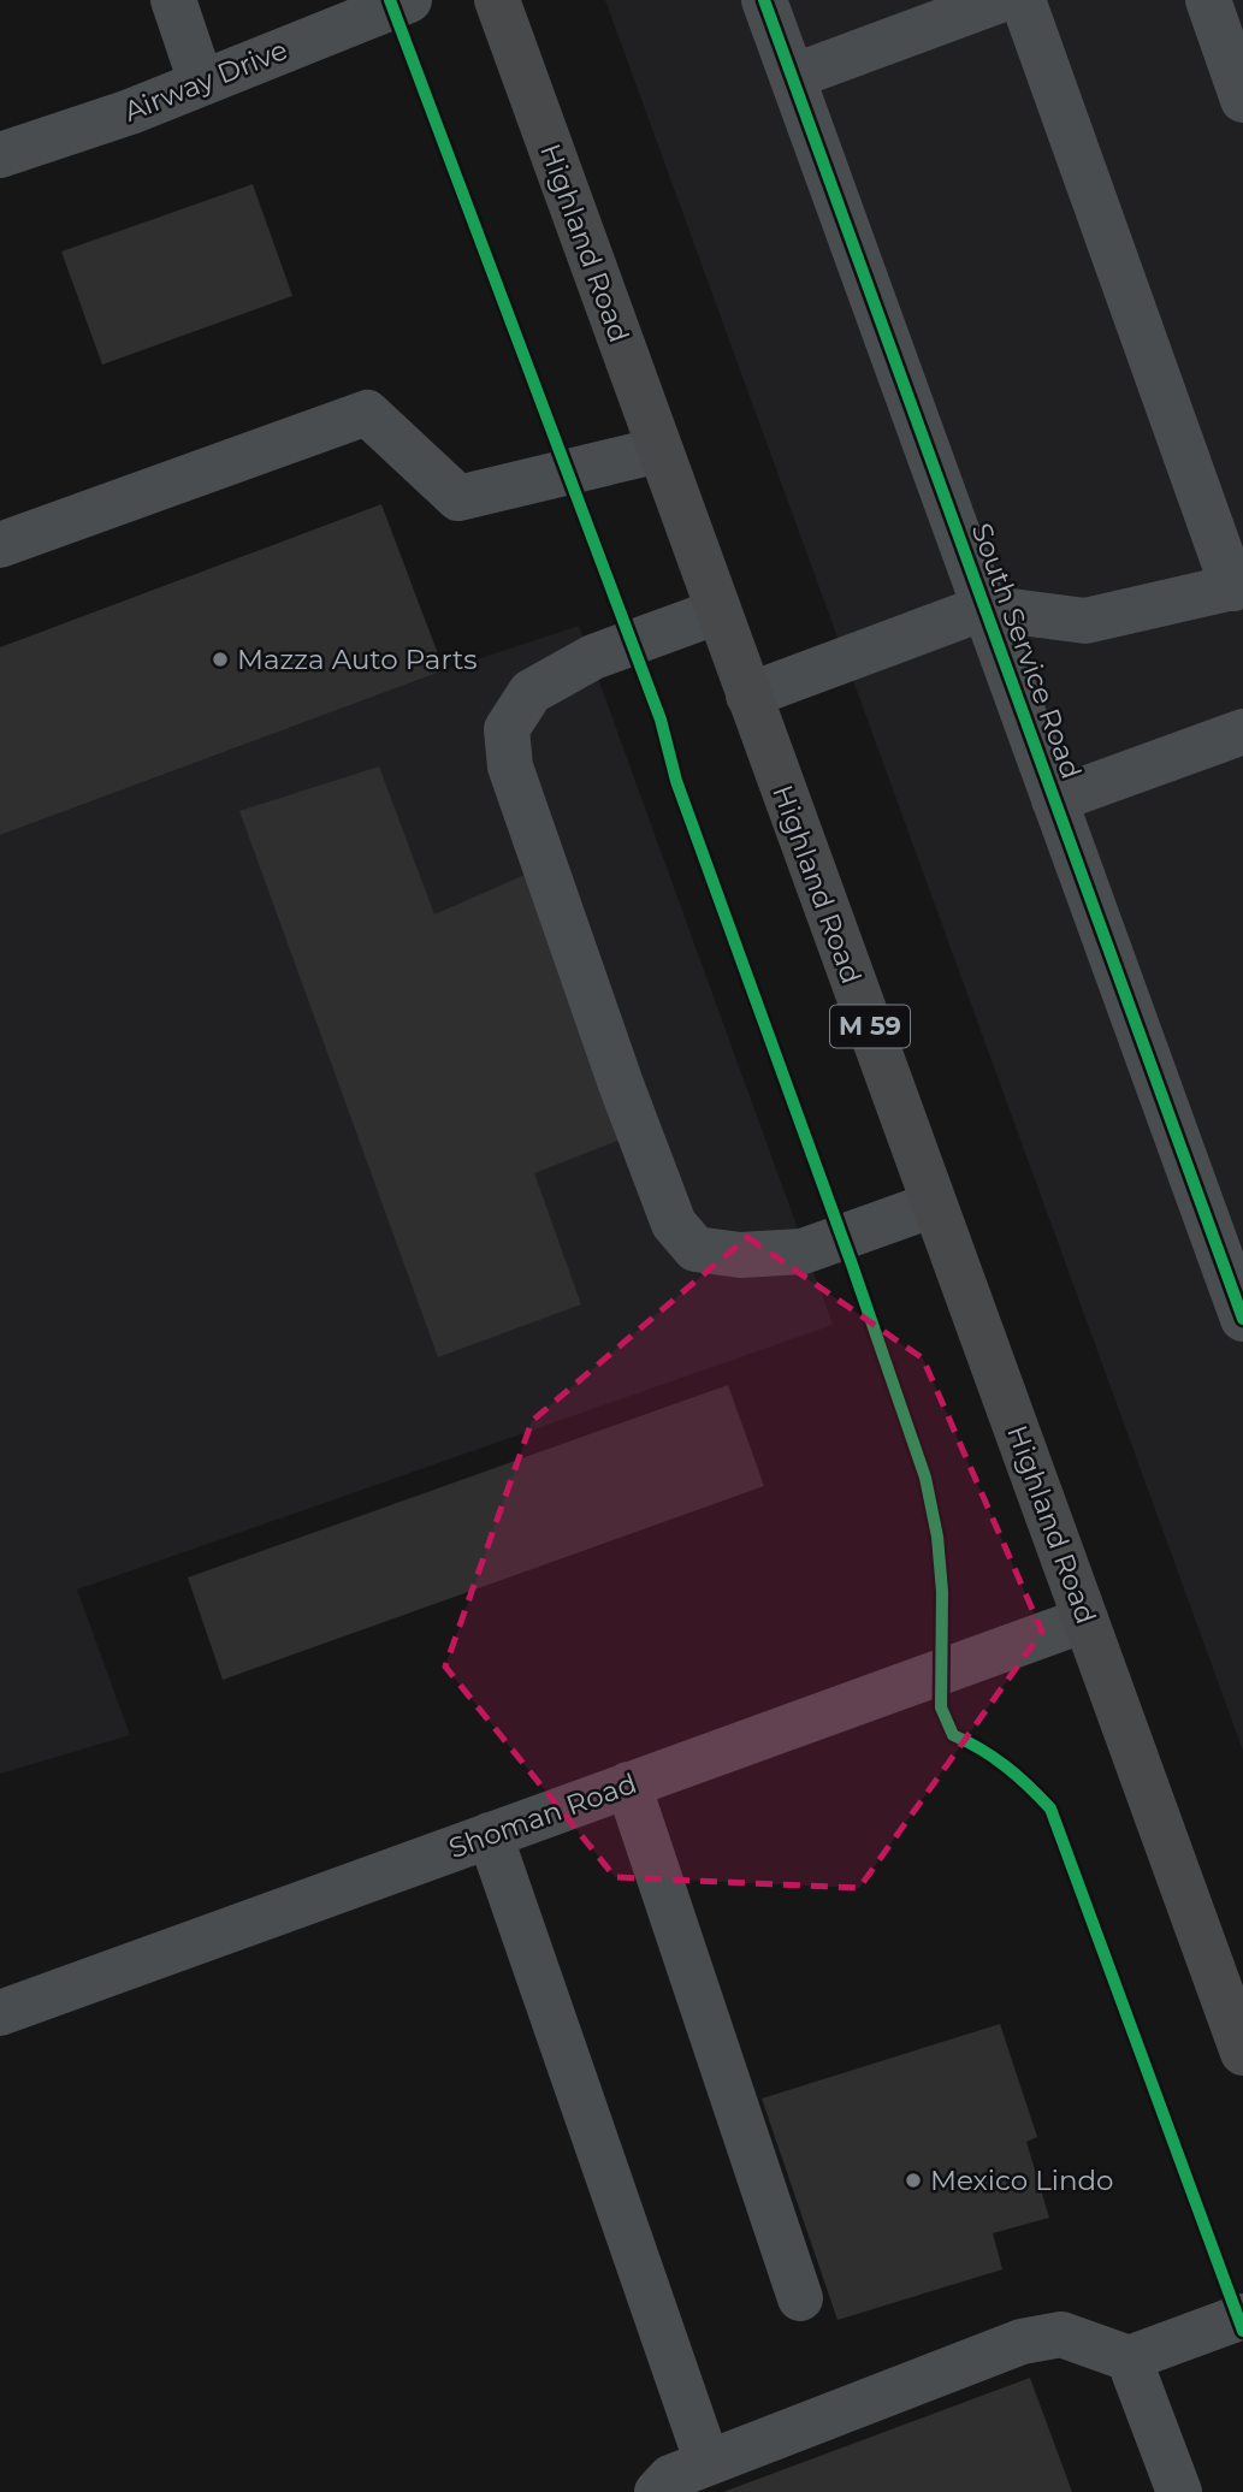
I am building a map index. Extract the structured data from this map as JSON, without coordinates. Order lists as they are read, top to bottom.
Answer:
{
  "streets": {
    "highway": ["Highland Road", "M 59"],
    "street": ["Airway Drive", "South Service Road", "Shoman Road"]
  },
  "crossings": [
    ["Highland Road", "South Service Road"],
    ["Highland Road", "Shoman Road"]
  ],
  "places": ["Mazza Auto Parts", "Mexico Lindo"]
}
